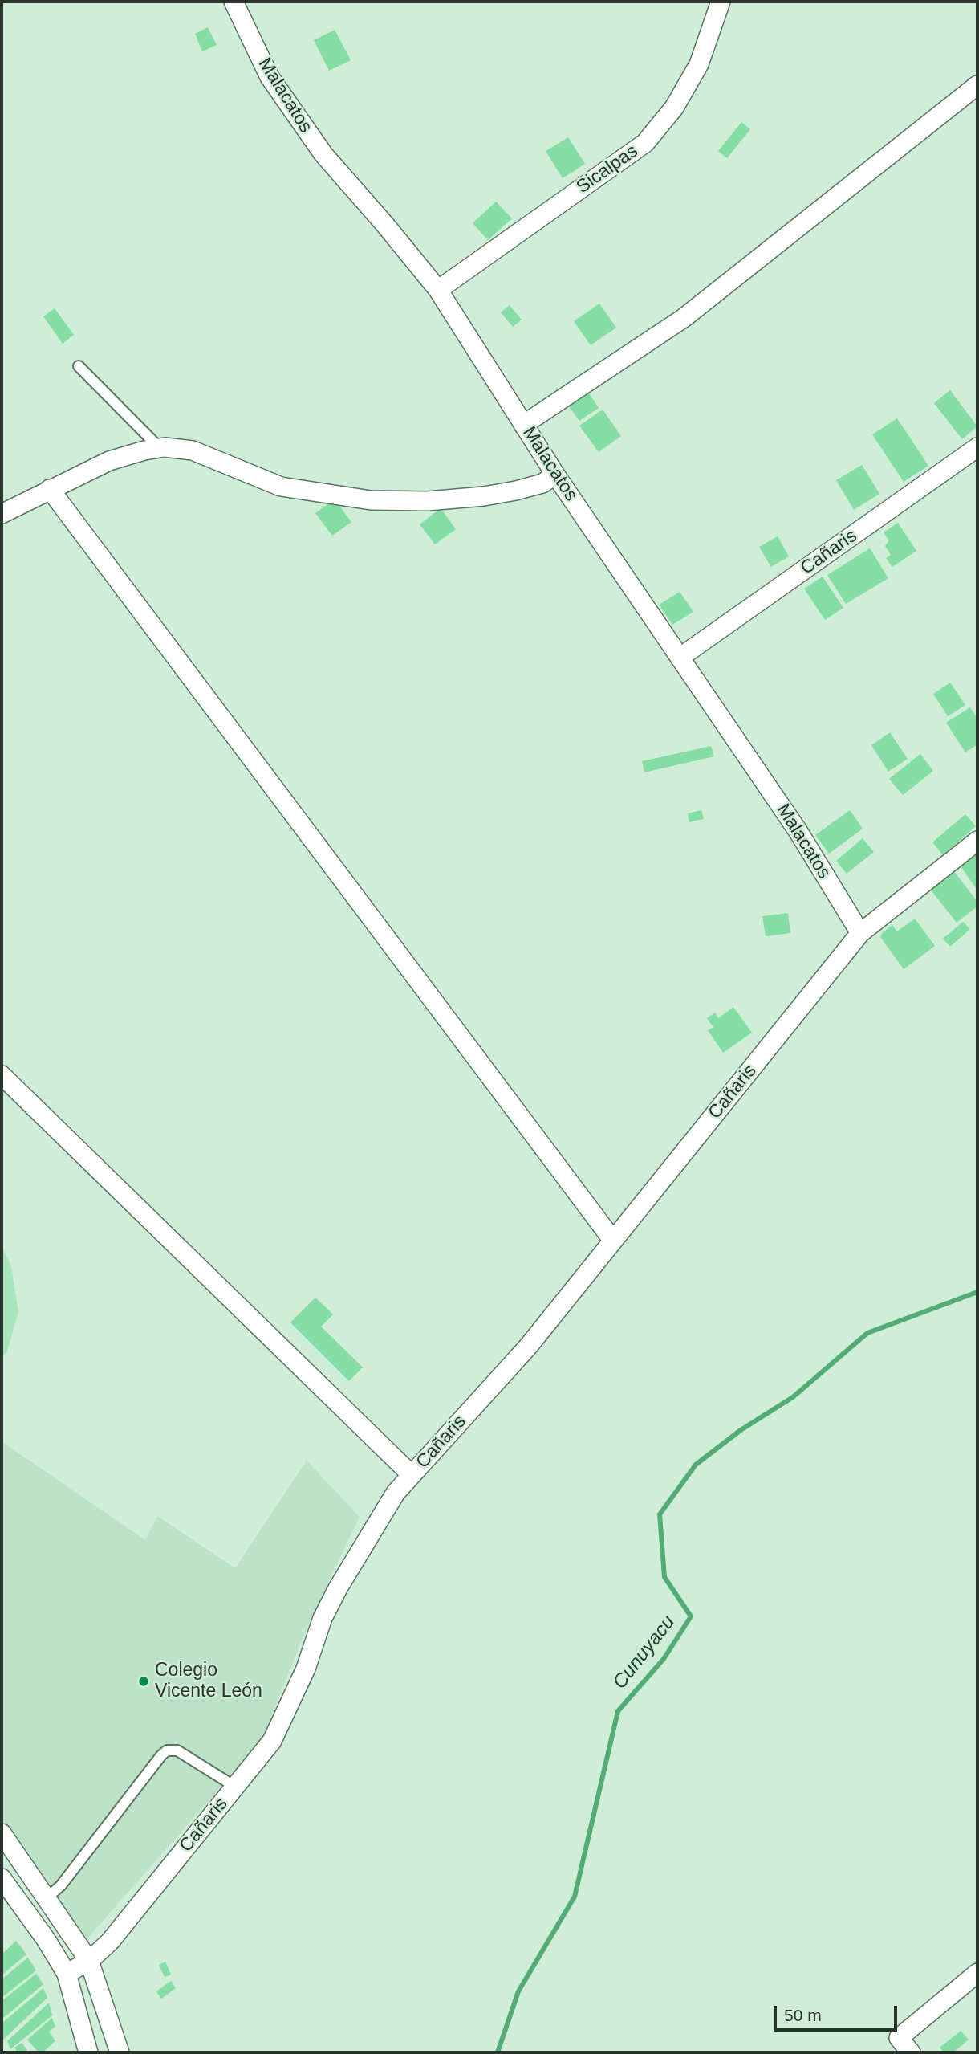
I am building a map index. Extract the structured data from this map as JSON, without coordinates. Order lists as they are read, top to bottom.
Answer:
{
  "streets": {
    "street": ["Malacatos", "Sicalpas", "Cañaris"]
  },
  "crossings": [
    ["Malacatos", "Sicalpas"],
    ["Malacatos", "Cañaris"]
  ],
  "water": ["Cunuyacu"],
  "places": ["Colegio Vicente León"],
  "scale_bar": "50 m"
}
